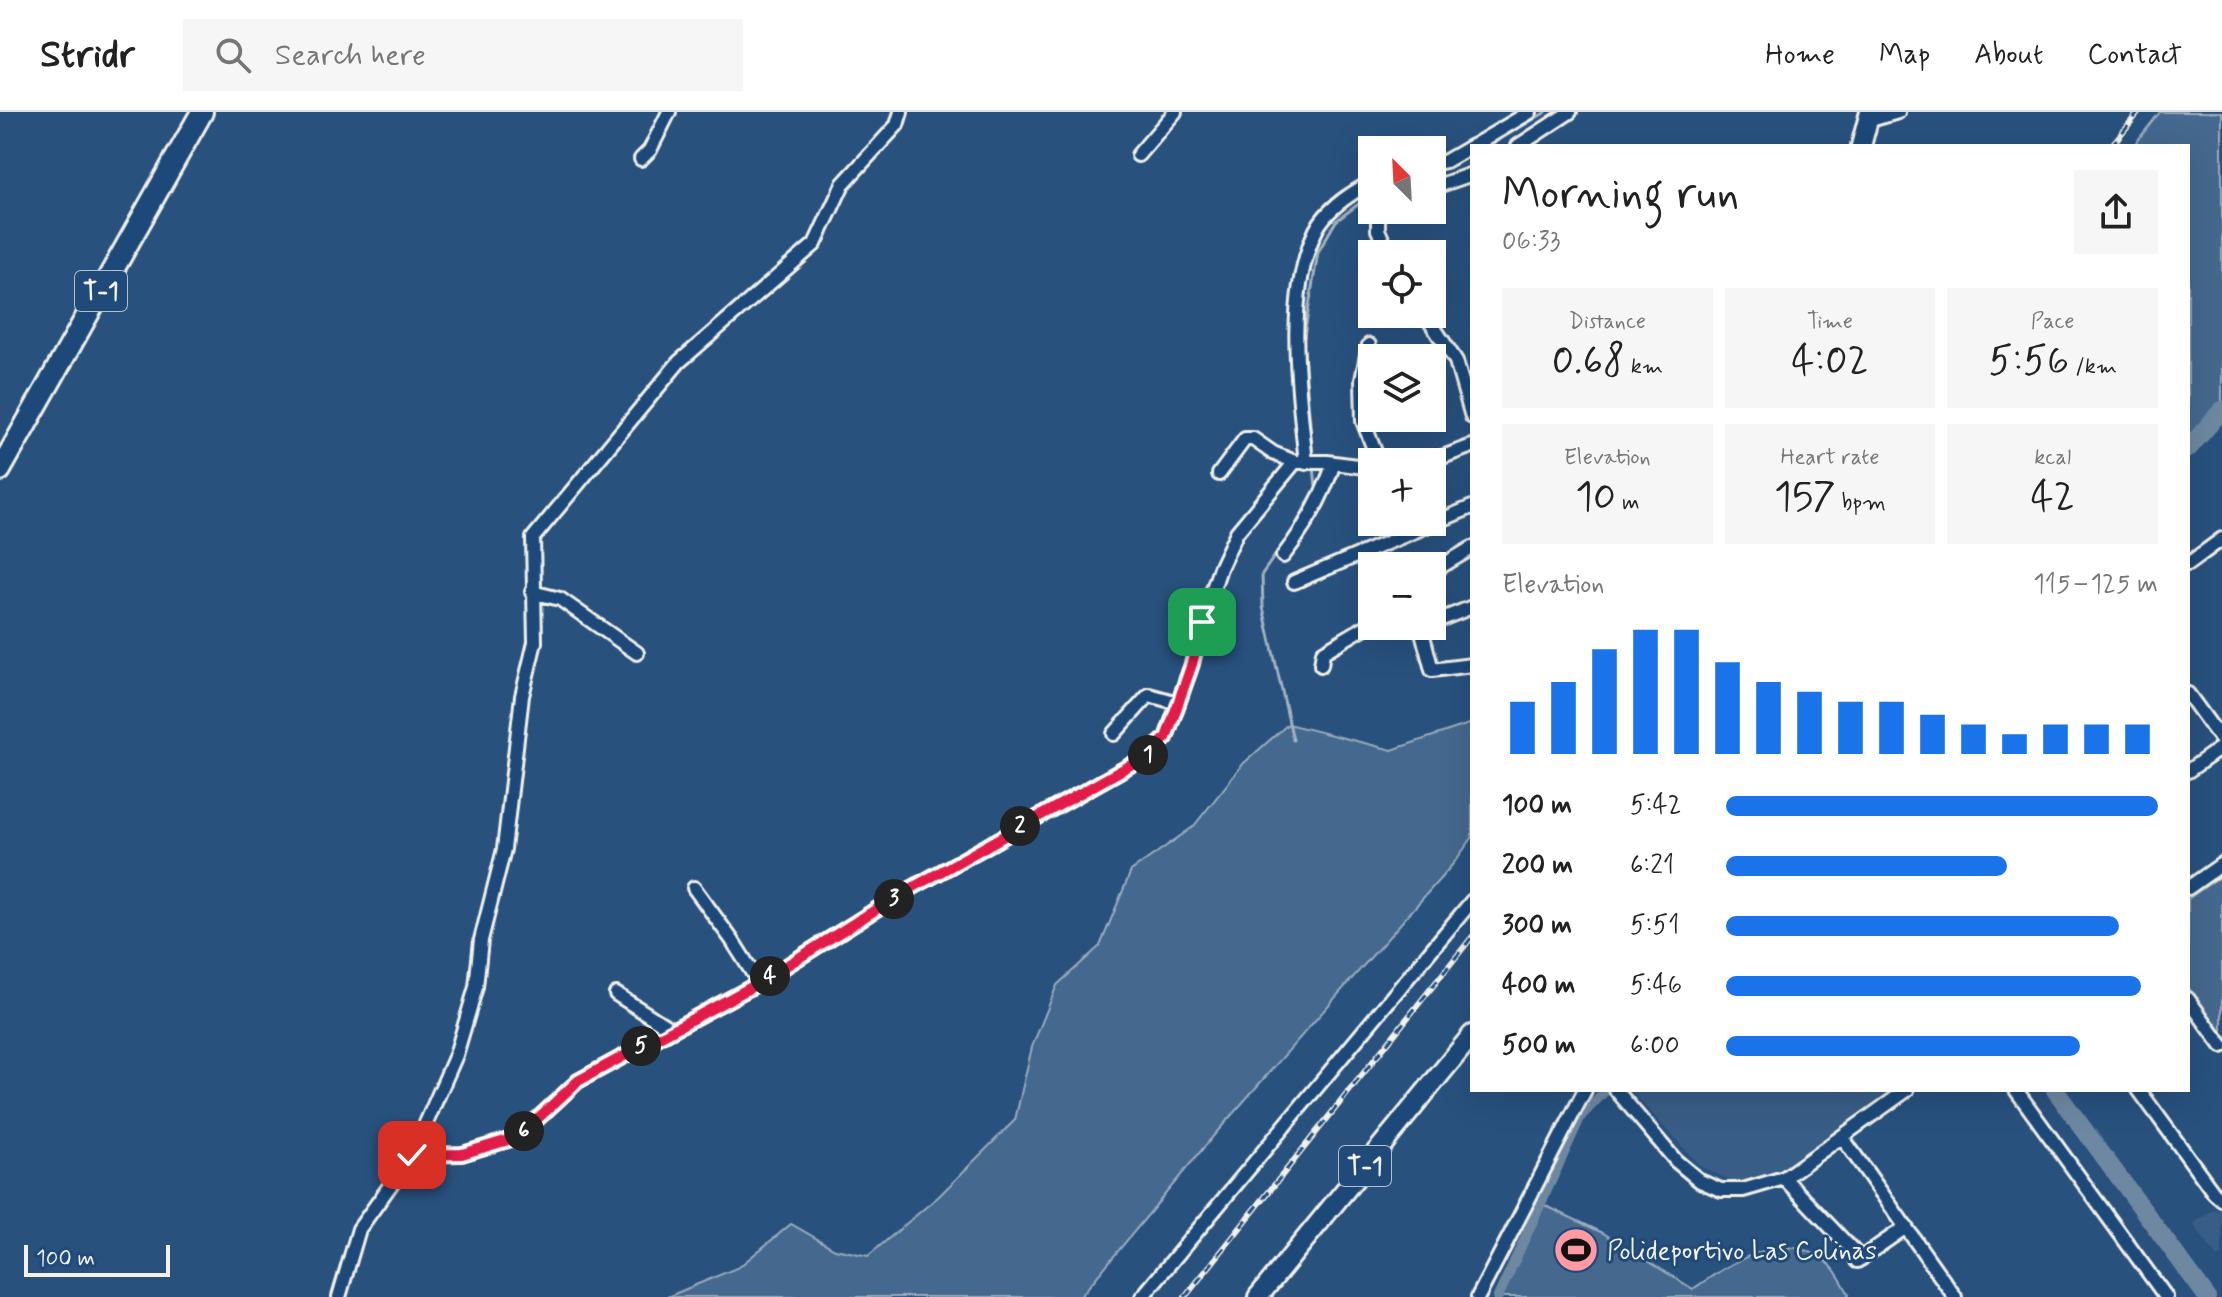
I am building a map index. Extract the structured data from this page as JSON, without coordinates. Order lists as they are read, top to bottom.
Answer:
{
  "streets": {
    "highway": ["T-1"]
  },
  "places": {
    "sports": ["Polideportivo Las Colinas"]
  },
  "scale_bar": "100 m",
  "north": "top left",
  "page": {
    "header": "Stridr",
    "search": "Search here",
    "nav": [
      "Home",
      "Map",
      "About",
      "Contact"
    ],
    "map_buttons": ["+", "−"],
    "heading": ["Morning run", "06:33"],
    "stats": [
      ["Distance", "0.68 km"],
      ["Time", "4:02"],
      ["Pace", "5:56 /km"],
      ["Elevation", "10 m"],
      ["Heart rate", "157 bpm"],
      ["kcal", "42"]
    ],
    "chart": ["Elevation", "115–125 m"],
    "pins": [
      "1",
      "2",
      "3",
      "4",
      "5",
      "6"
    ],
    "list": [
      {
        "name": "100 m",
        "note": "5:42"
      },
      {
        "name": "200 m",
        "note": "6:21"
      },
      {
        "name": "300 m",
        "note": "5:51"
      },
      {
        "name": "400 m",
        "note": "5:46"
      },
      {
        "name": "500 m",
        "note": "6:00"
      }
    ],
    "scale": "100 m"
  }
}
